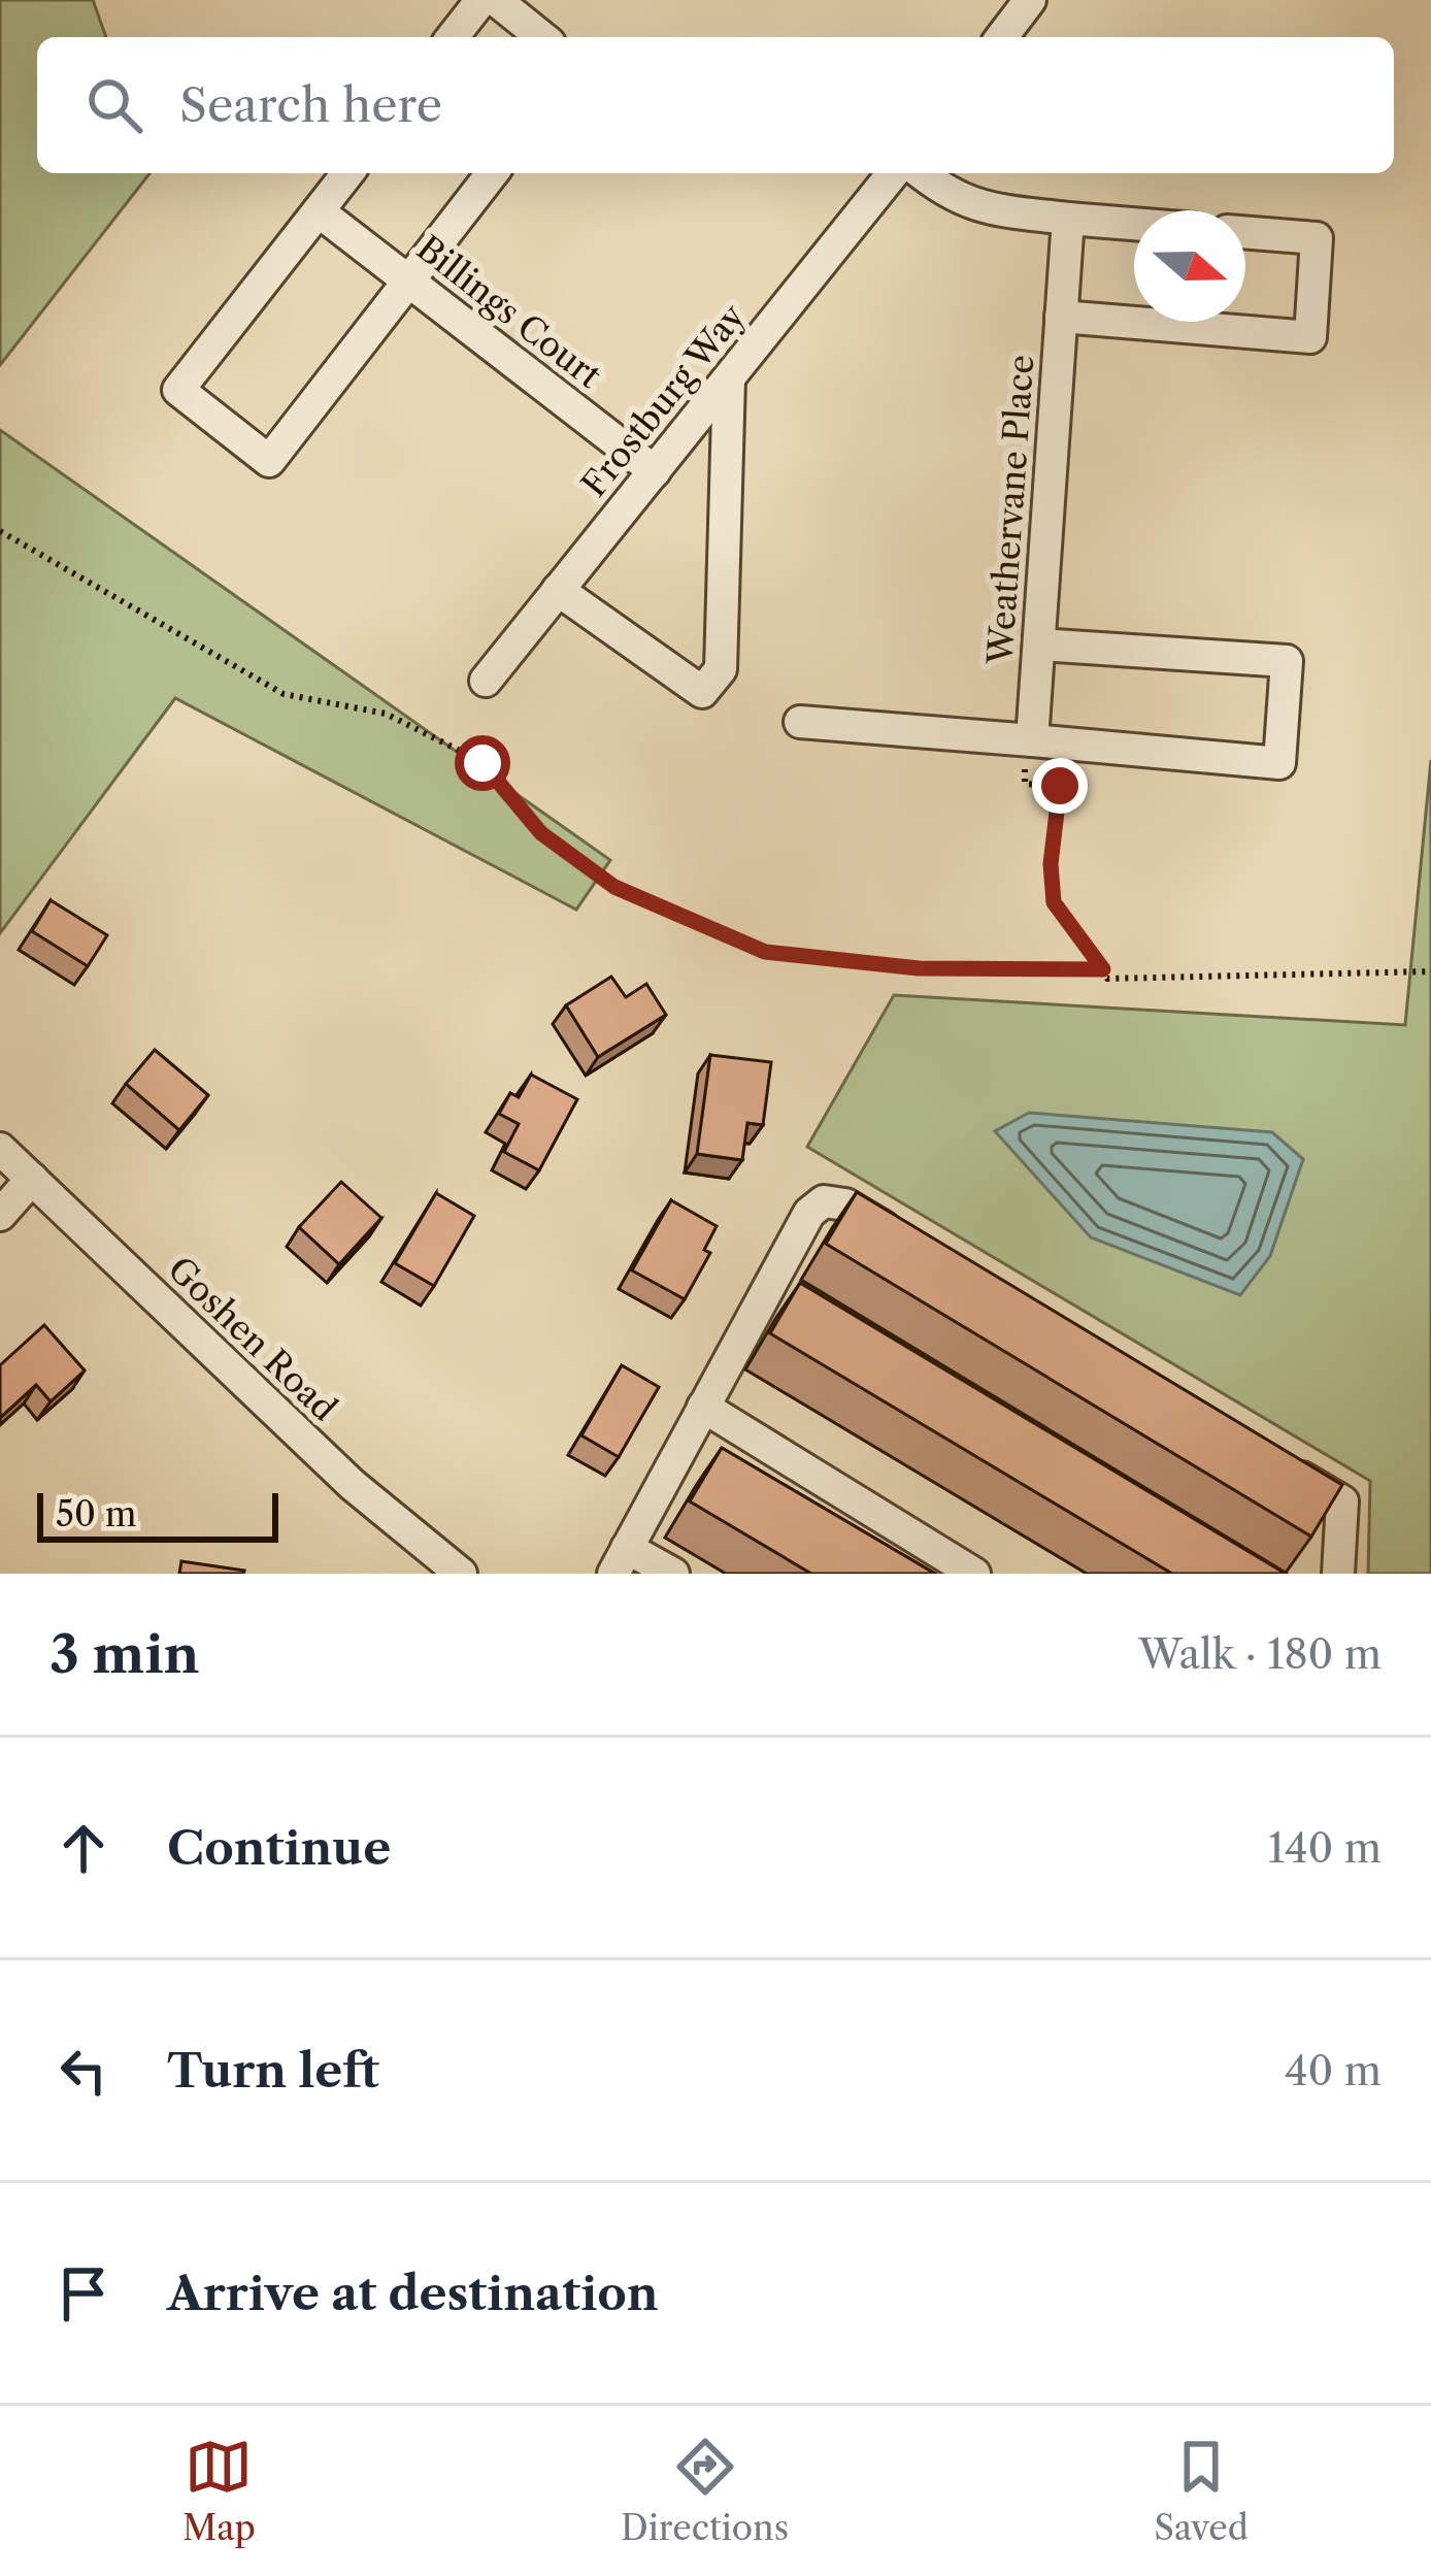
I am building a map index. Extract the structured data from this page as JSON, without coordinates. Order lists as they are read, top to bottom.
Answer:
{
  "streets": {
    "street": [
      "Billings Court",
      "Frostburg Way",
      "Weathervane Place",
      "Goshen Road"
    ]
  },
  "crossings": [
    ["Billings Court", "Frostburg Way"]
  ],
  "scale_bar": "50 m",
  "north": "right",
  "page": {
    "search": "Search here",
    "scale": "50 m",
    "heading": ["3 min", "Walk · 180 m"],
    "list": [
      ["Continue", "140 m"],
      ["Turn left", "40 m"],
      "Arrive at destination"
    ],
    "nav": ["Map", "Directions", "Saved"]
  }
}
